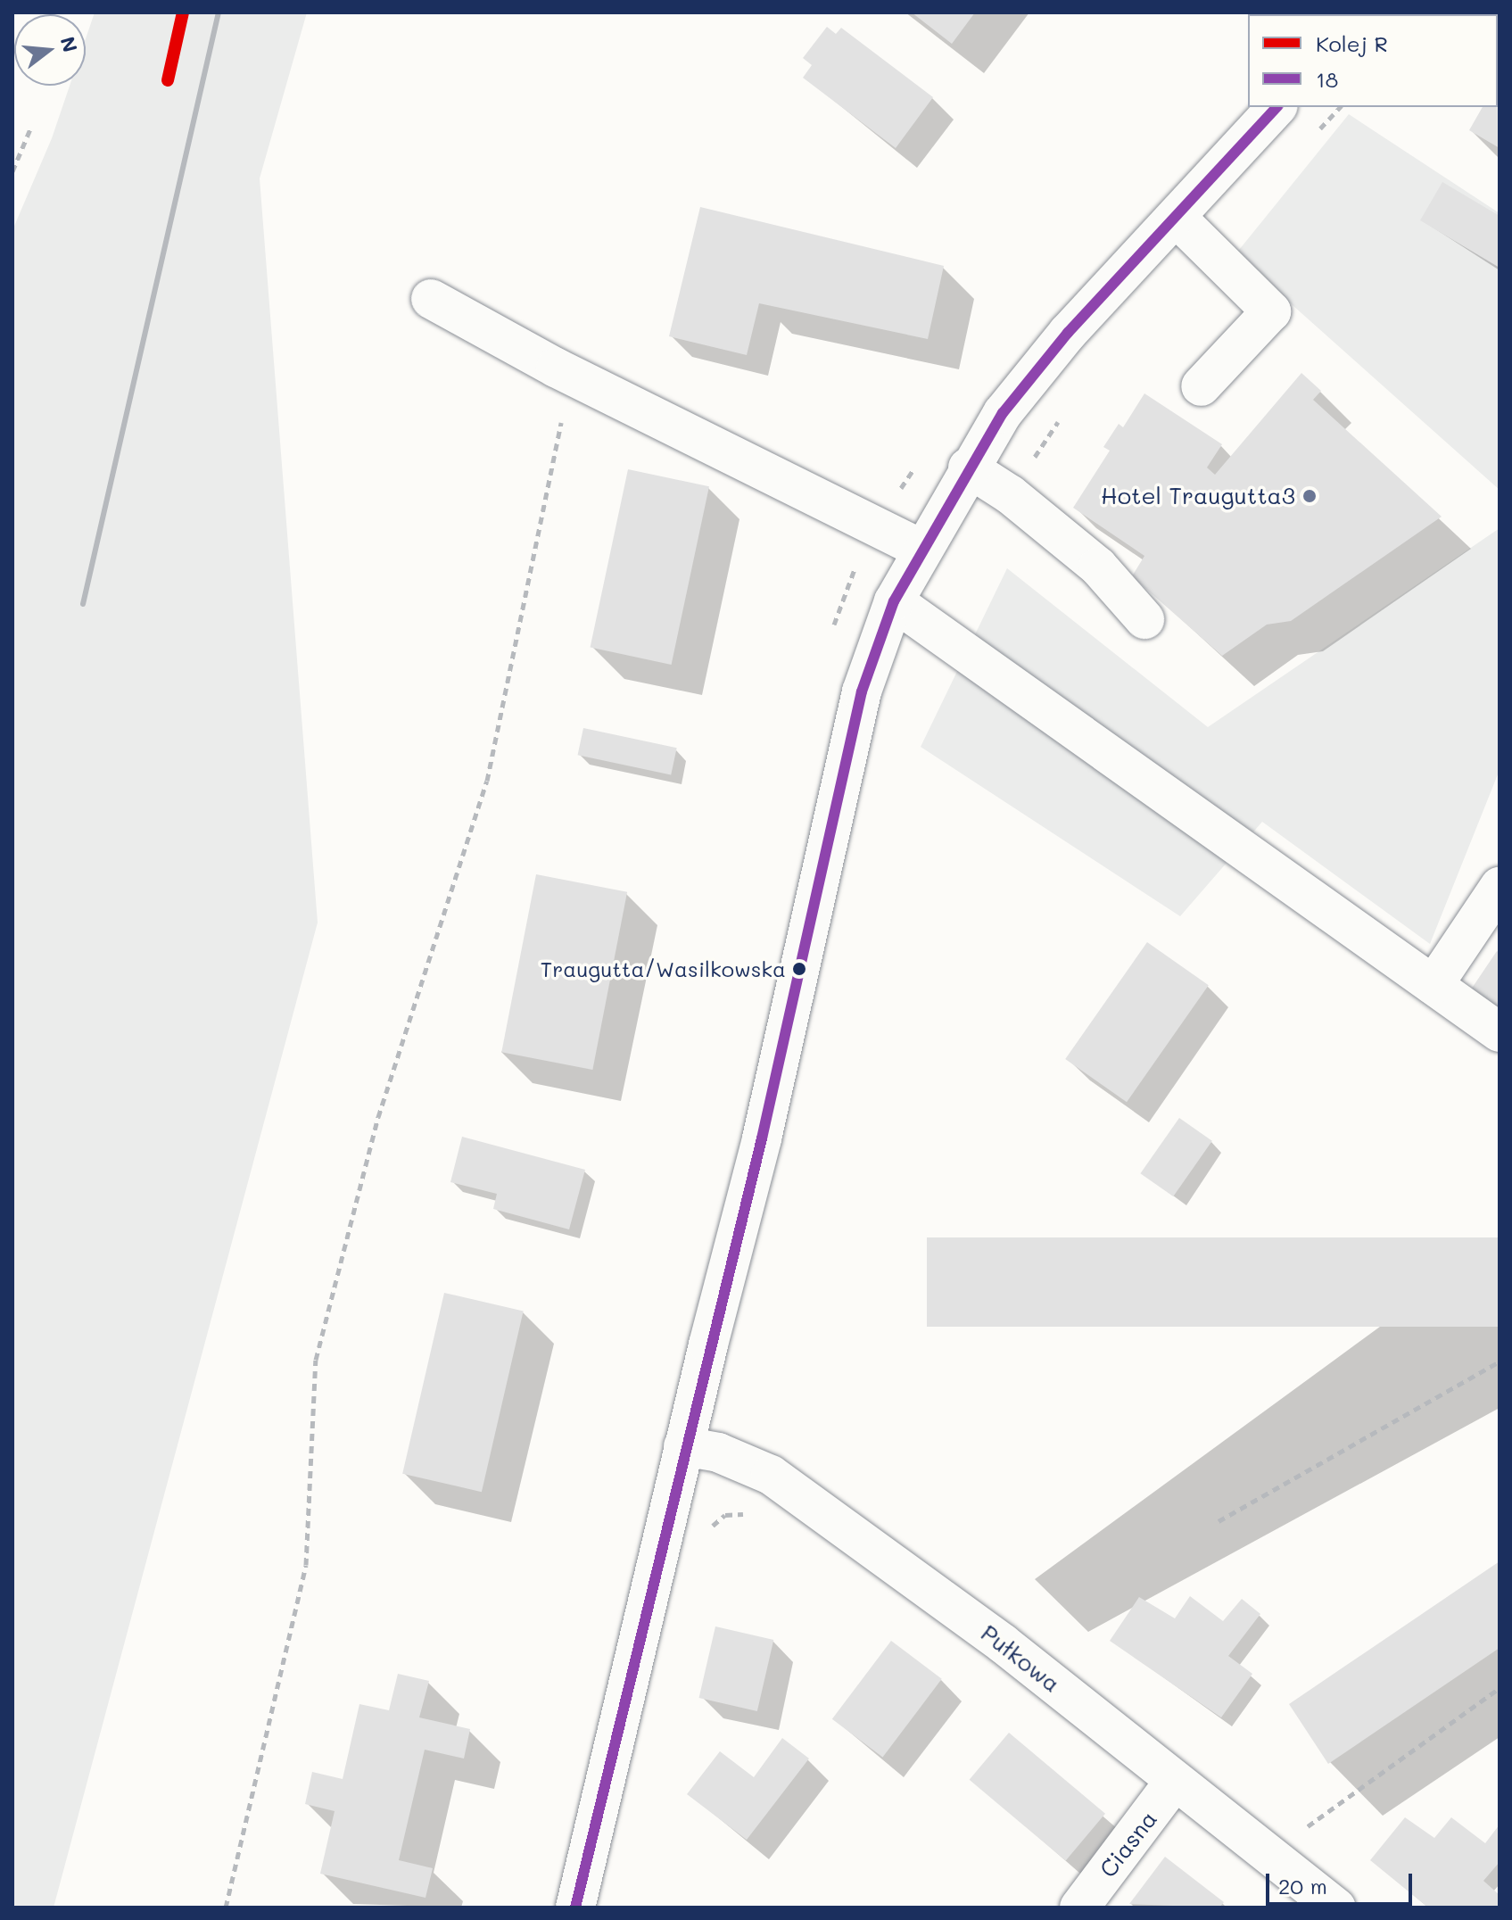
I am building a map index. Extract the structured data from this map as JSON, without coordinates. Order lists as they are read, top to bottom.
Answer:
{
  "streets": {
    "street": ["Pułkowa", "Ciasna"]
  },
  "crossings": [
    ["Pułkowa", "Ciasna"]
  ],
  "places": ["Hotel Traugutta3", "Traugutta/Wasilkowska"],
  "lines": ["rail line R", "transit line 18"],
  "legend": ["Kolej R", "18"],
  "scale_bar": "20 m",
  "north": "right"
}
